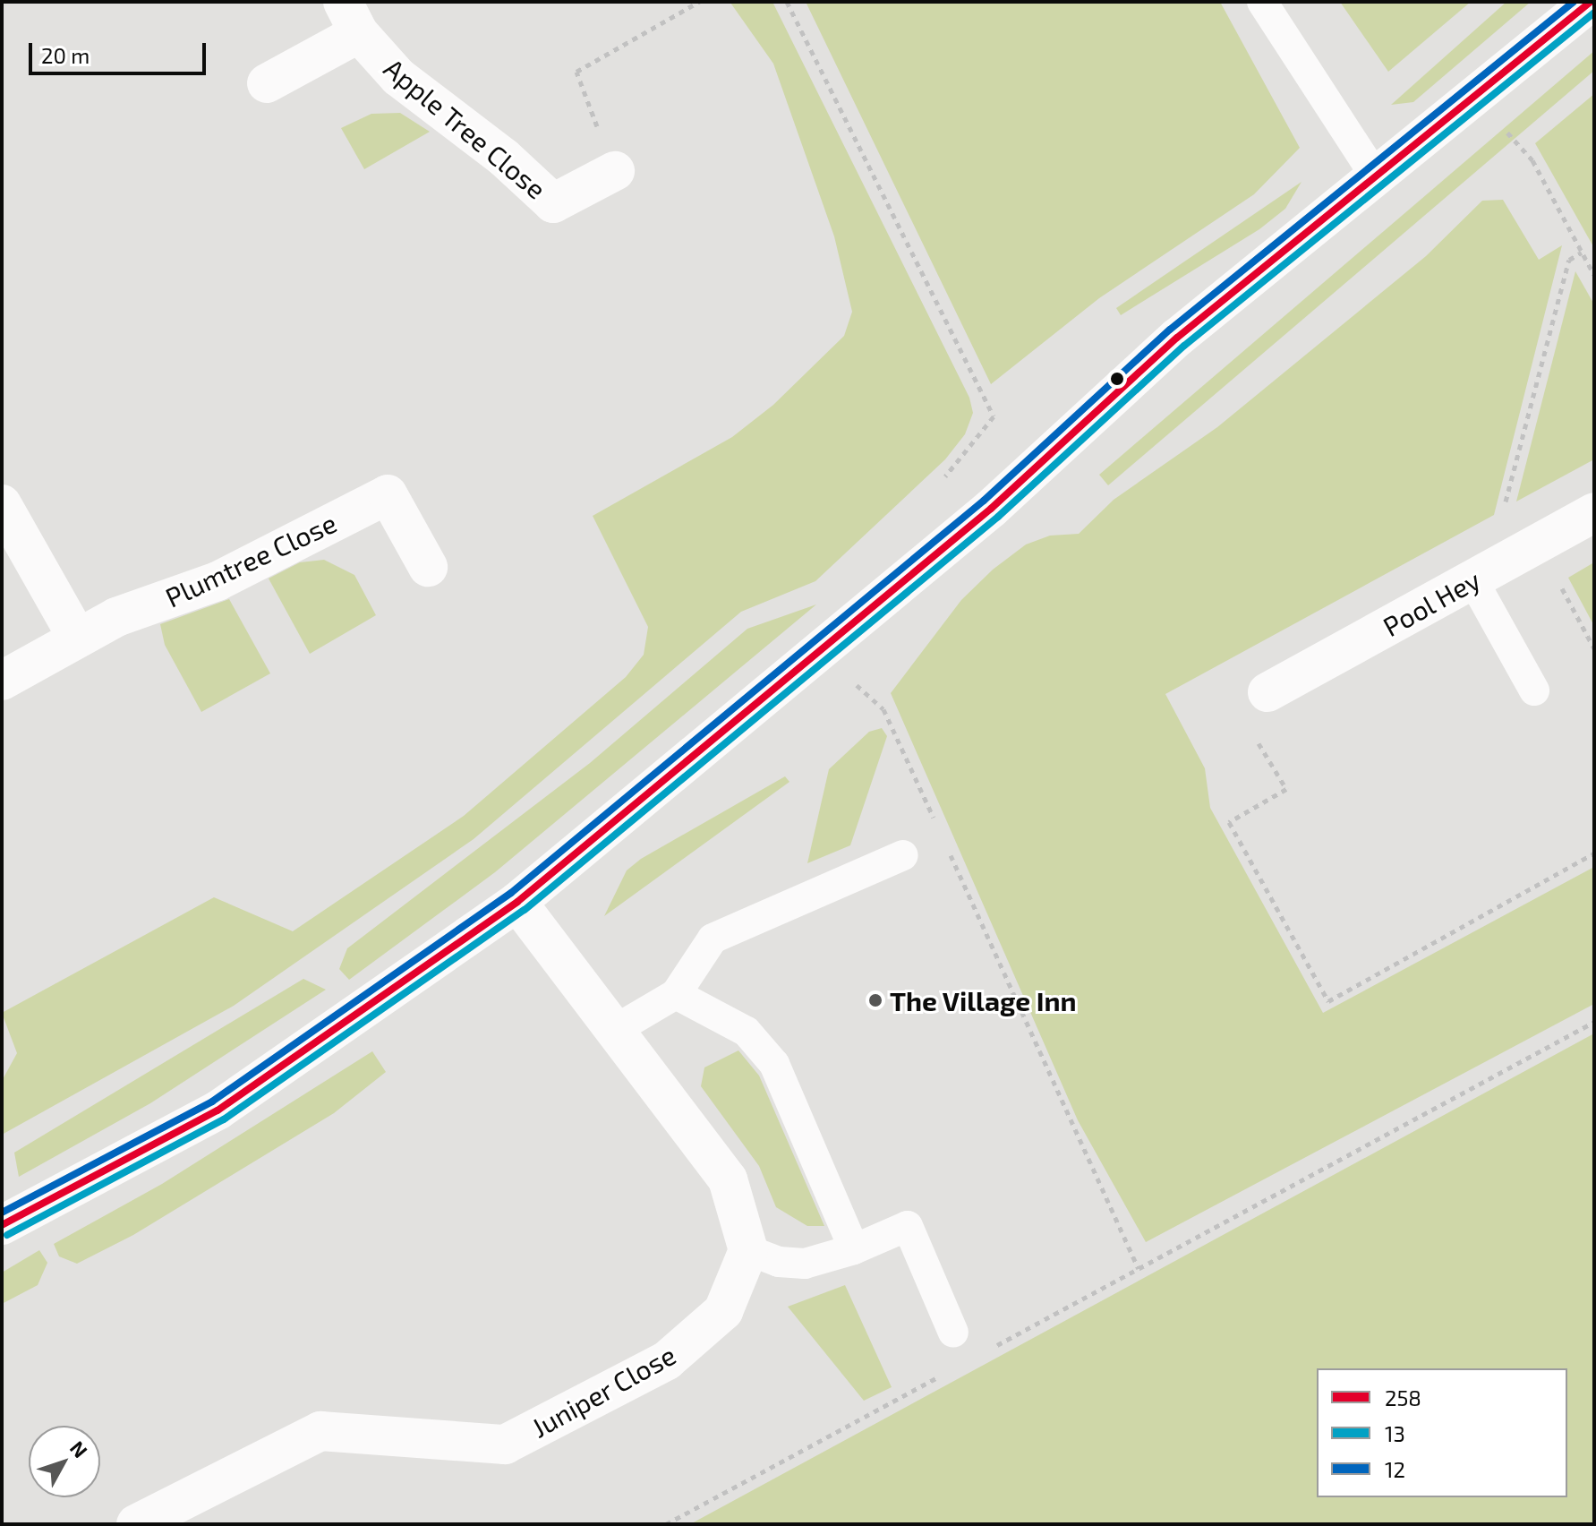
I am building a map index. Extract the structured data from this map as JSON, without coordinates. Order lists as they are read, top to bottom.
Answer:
{
  "streets": {
    "street": [
      "Apple Tree Close",
      "Plumtree Close",
      "Pool Hey",
      "Juniper Close"
    ]
  },
  "places": ["The Village Inn"],
  "lines": ["transit line 258", "transit line 12", "transit line 13"],
  "legend": ["258", "13", "12"],
  "scale_bar": "20 m",
  "north": "top right"
}
